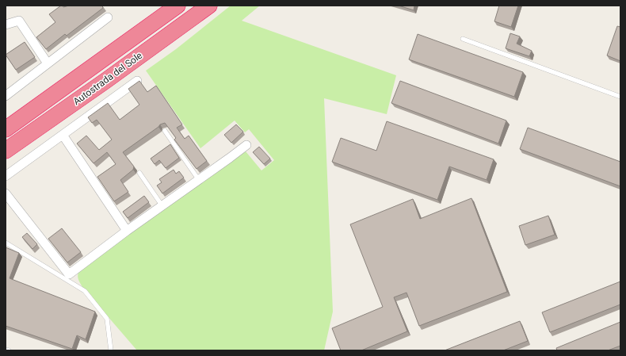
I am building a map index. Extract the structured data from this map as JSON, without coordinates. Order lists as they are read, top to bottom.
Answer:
{
  "streets": {
    "highway": ["Autostrada del Sole"]
  }
}
